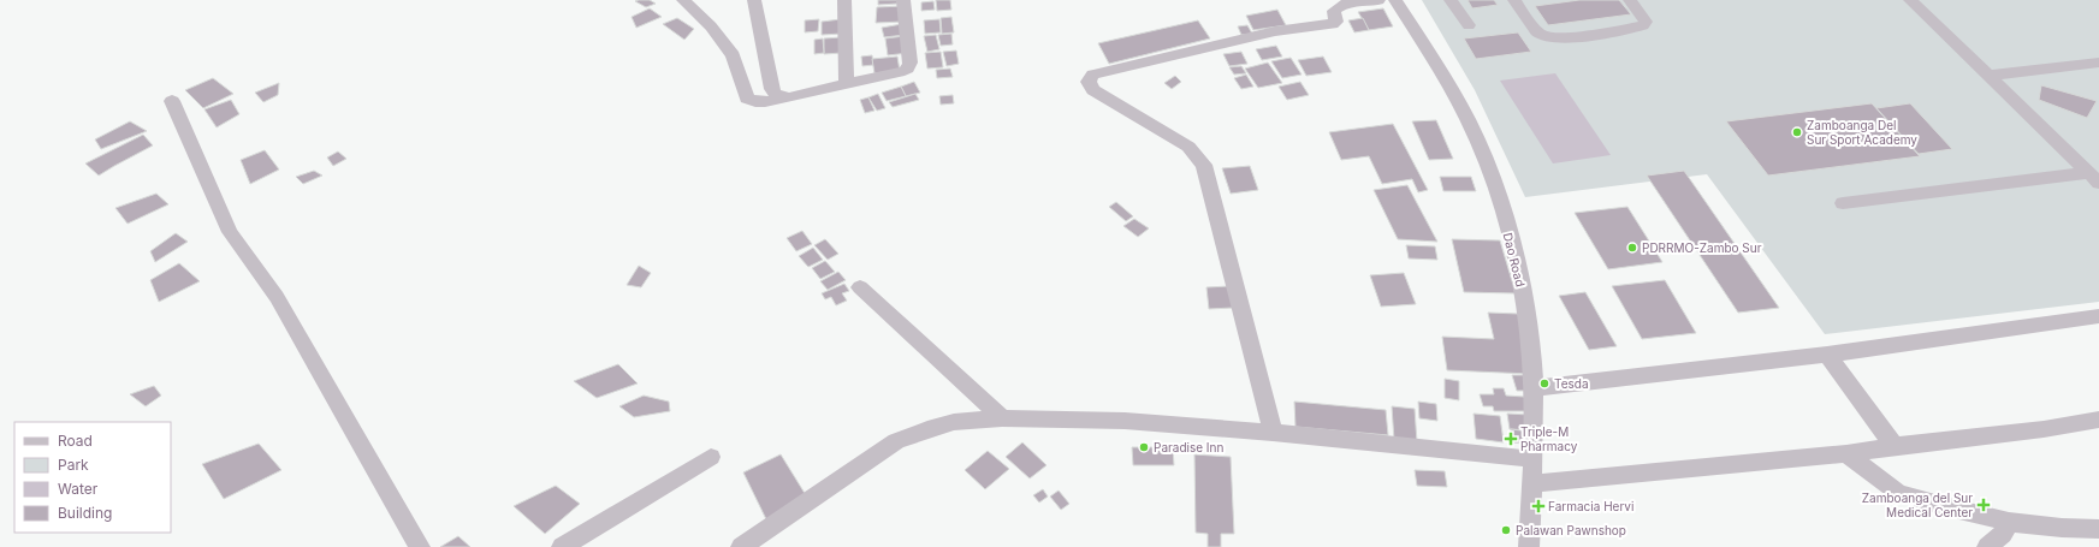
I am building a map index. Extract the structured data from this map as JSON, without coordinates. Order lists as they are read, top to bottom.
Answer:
{
  "streets": {
    "street": ["Dao Road"]
  },
  "places": {
    "other": [
      "Zamboanga Del Sur Sport Academy",
      "PDRRMO-Zambo Sur",
      "Tesda",
      "Paradise Inn",
      "Palawan Pawnshop"
    ],
    "health": ["Triple-M Pharmacy", "Zamboanga del Sur Medical Center", "Farmacia Hervi"]
  },
  "legend": [
    "Road",
    "Park",
    "Water",
    "Building"
  ]
}
